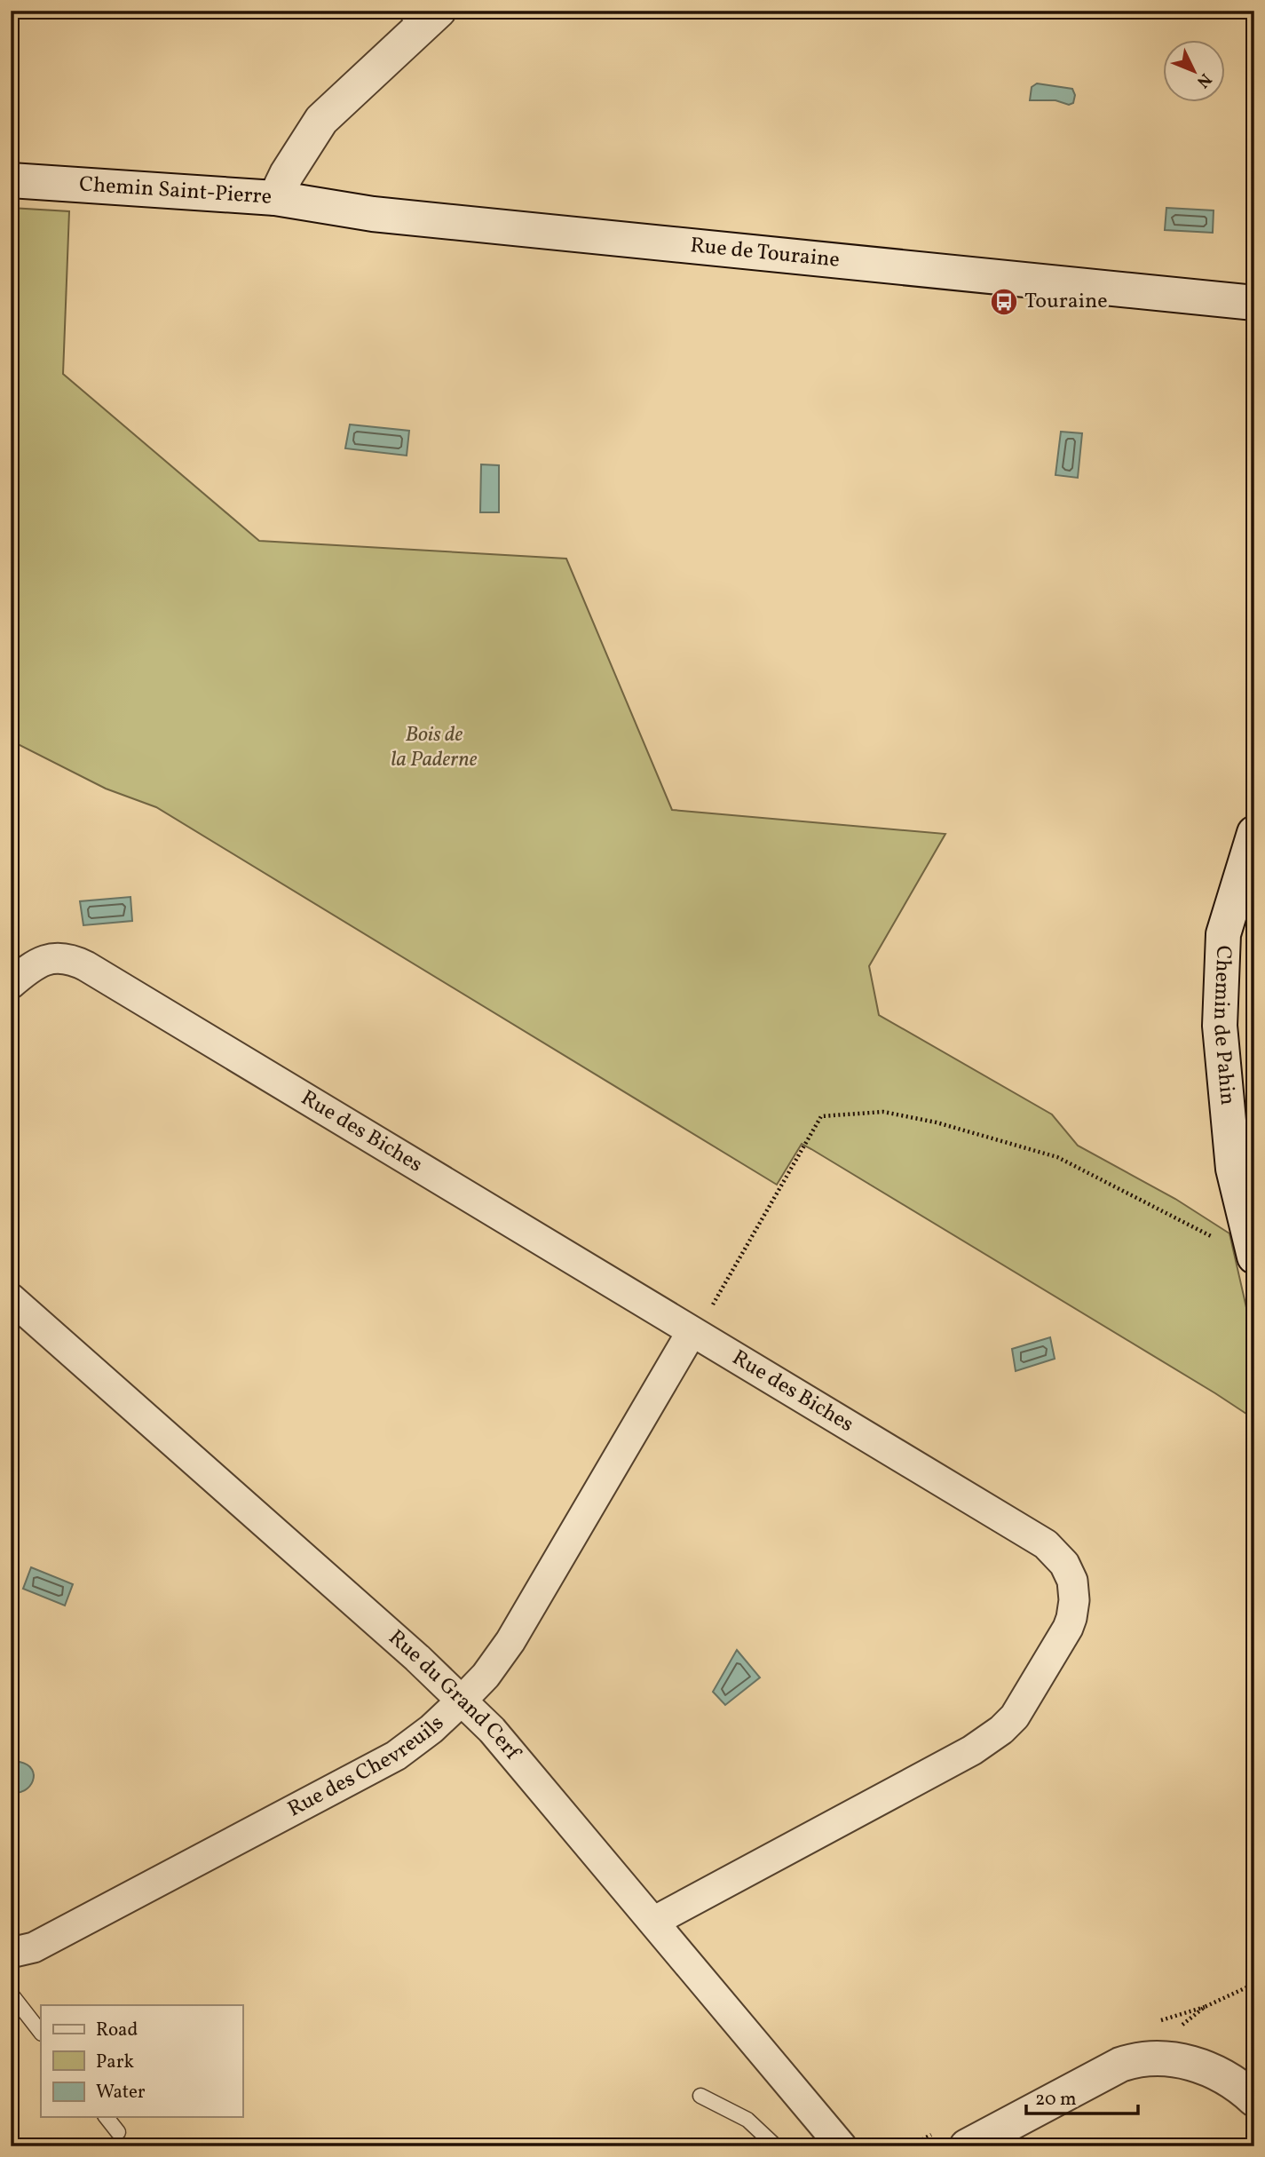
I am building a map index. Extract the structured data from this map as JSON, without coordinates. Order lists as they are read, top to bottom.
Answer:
{
  "streets": {
    "main road": ["Chemin Saint-Pierre", "Rue de Touraine", "Chemin de Pahin"],
    "street": ["Rue des Biches", "Rue du Grand Cerf", "Rue des Chevreuils"]
  },
  "crossings": [
    ["Chemin Saint-Pierre", "Rue de Touraine"],
    ["Rue des Biches", "Rue du Grand Cerf"],
    ["Rue des Biches", "Rue des Chevreuils"],
    ["Rue du Grand Cerf", "Rue des Chevreuils"]
  ],
  "parks": ["Bois de la Paderne"],
  "places": {
    "bus stop": ["Touraine"]
  },
  "legend": ["Road", "Park", "Water"],
  "scale_bar": "20 m",
  "north": "bottom right"
}
